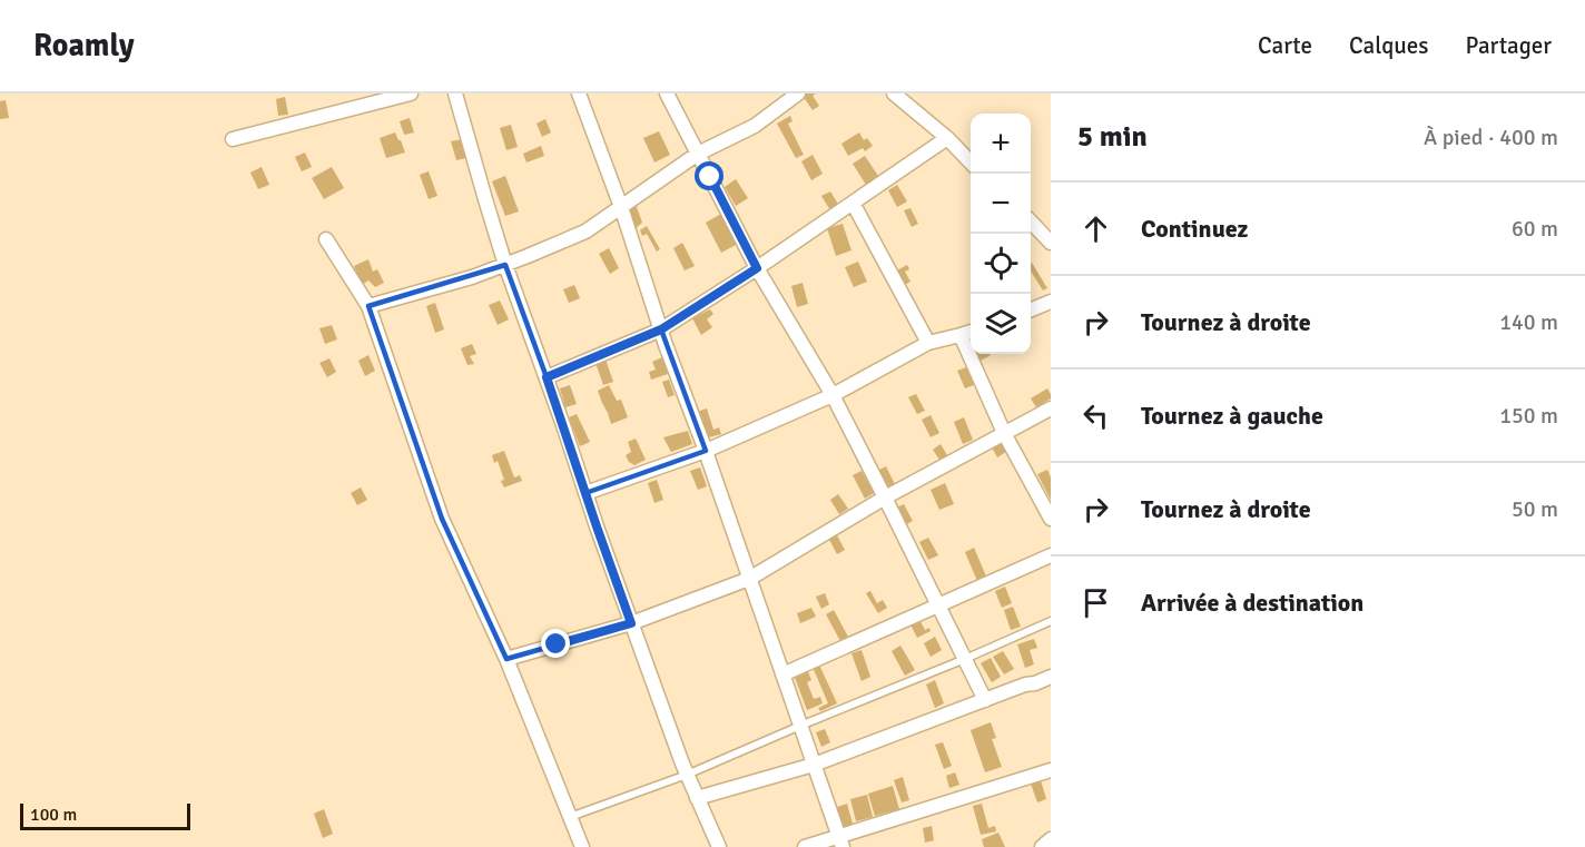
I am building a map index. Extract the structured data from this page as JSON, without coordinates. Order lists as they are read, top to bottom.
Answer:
{
  "scale_bar": "100 m",
  "page": {
    "header": "Roamly",
    "nav": ["Carte", "Calques", "Partager"],
    "heading": ["5 min", "À pied · 400 m"],
    "map_buttons": ["+", "−"],
    "list": [
      ["Continuez", "60 m"],
      ["Tournez à droite", "140 m"],
      ["Tournez à gauche", "150 m"],
      ["Tournez à droite", "50 m"],
      "Arrivée à destination"
    ],
    "scale": "100 m"
  }
}
